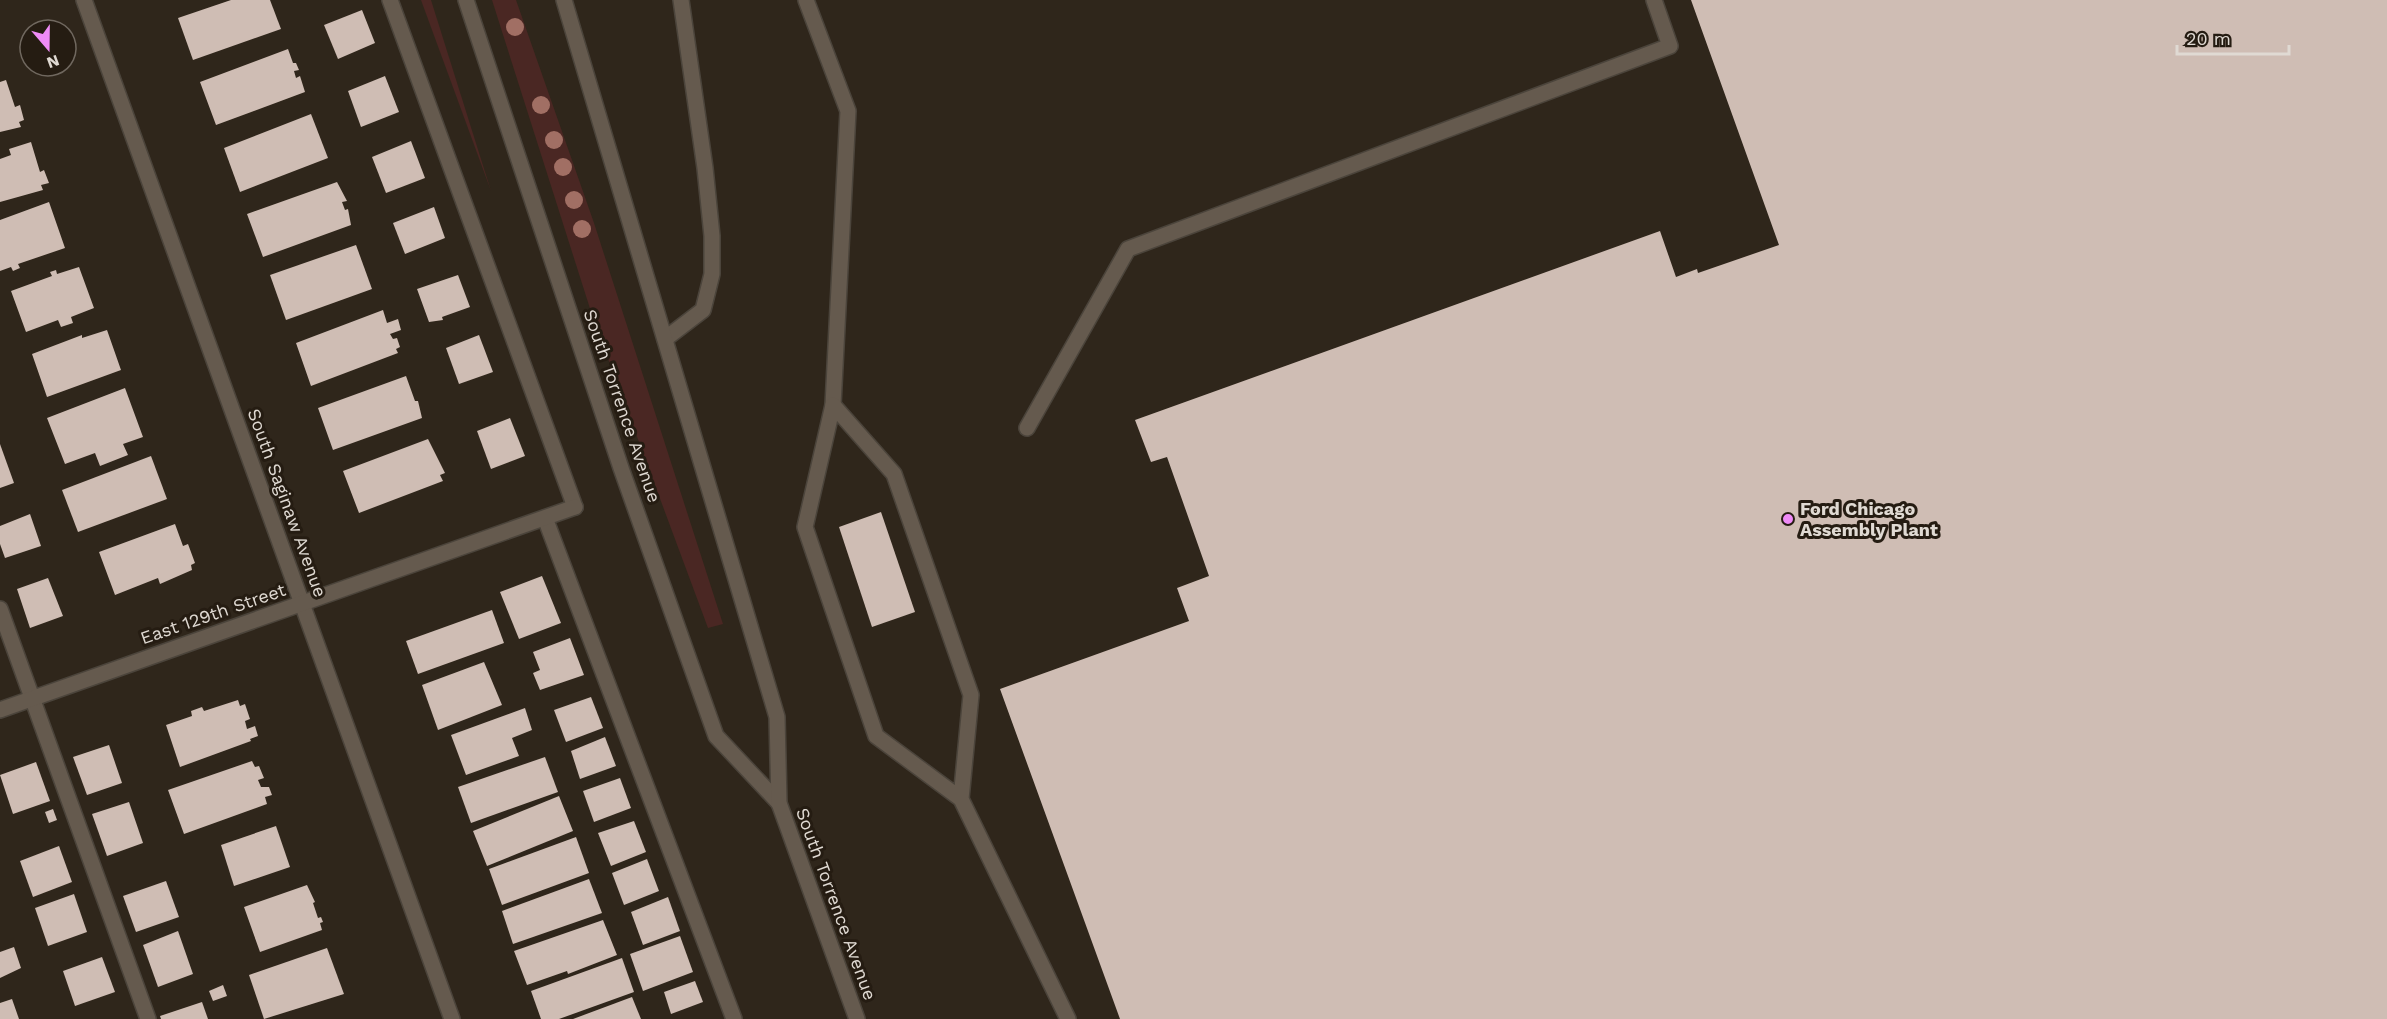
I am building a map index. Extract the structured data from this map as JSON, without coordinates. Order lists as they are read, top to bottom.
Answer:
{
  "streets": {
    "main road": ["South Torrence Avenue", "South Saginaw Avenue", "East 129th Street"]
  },
  "crossings": [
    ["South Saginaw Avenue", "East 129th Street"]
  ],
  "places": ["Ford Chicago Assembly Plant"],
  "scale_bar": "20 m",
  "north": "bottom"
}
